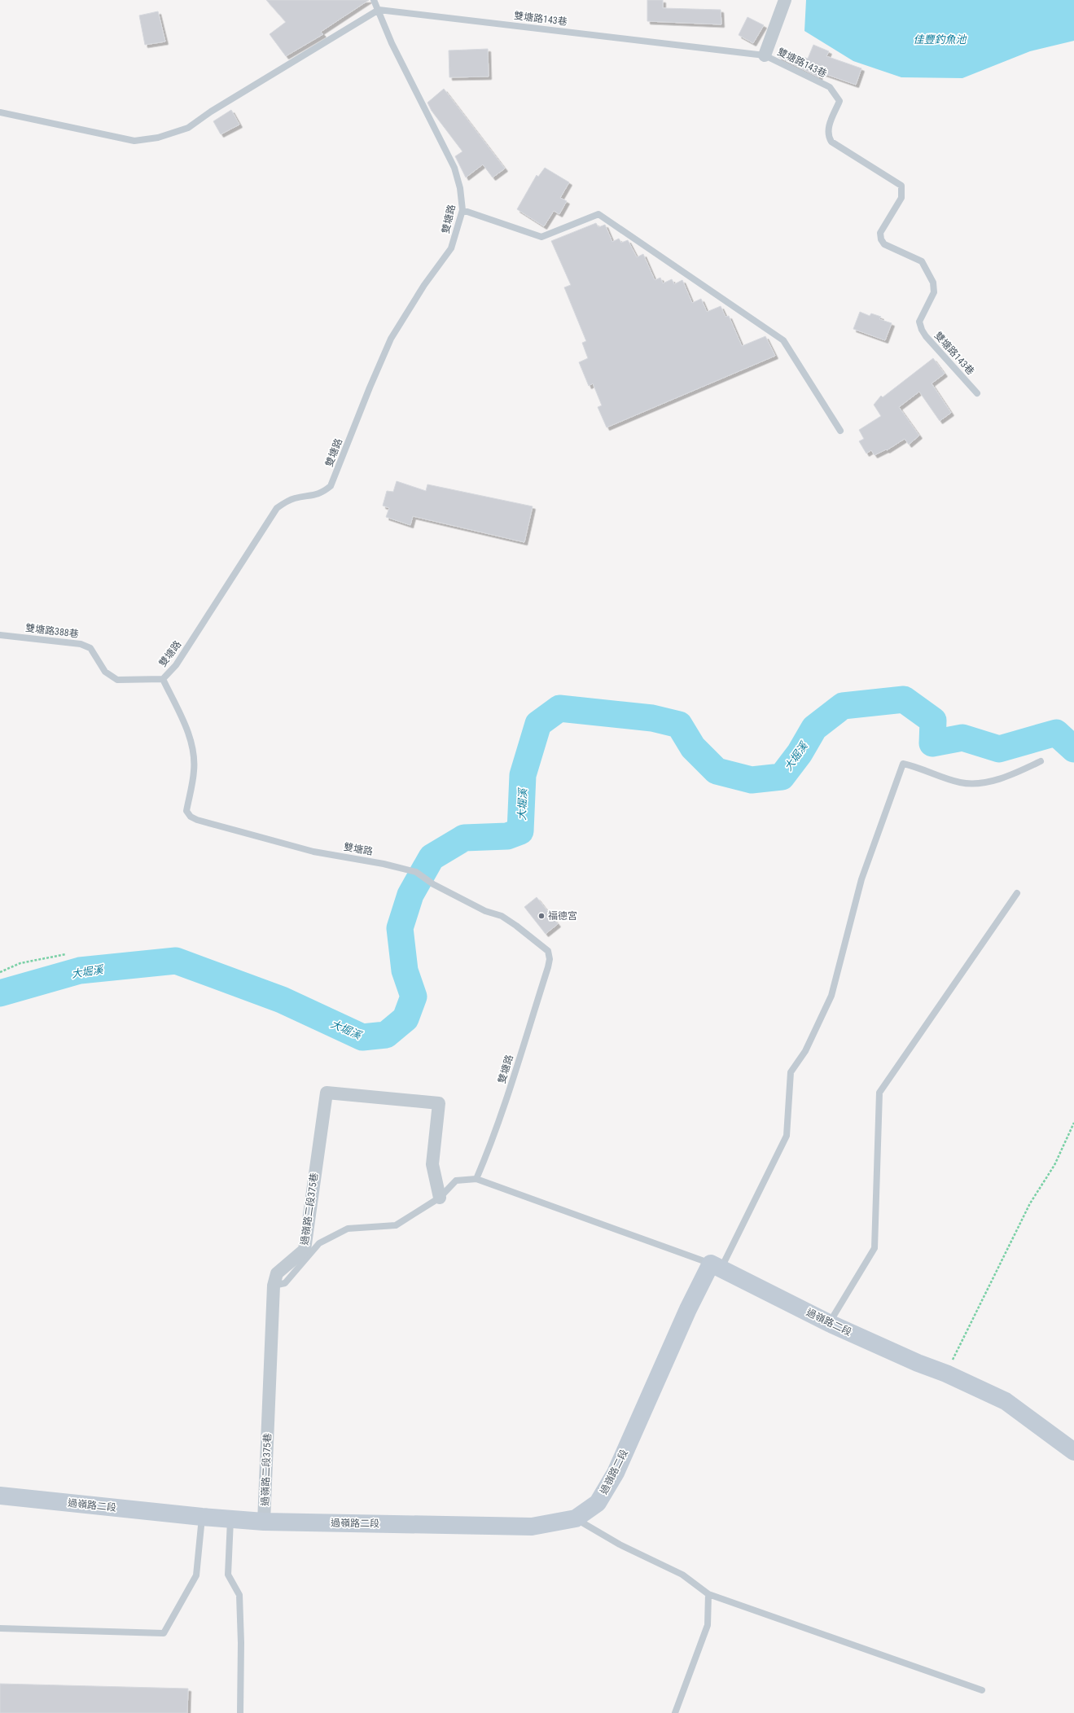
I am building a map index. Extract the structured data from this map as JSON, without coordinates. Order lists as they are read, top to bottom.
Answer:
{
  "streets": {
    "street": ["過嶺路二段375巷", "過嶺路二段"],
    "lane": ["雙塘路143巷", "雙塘路", "雙塘路388巷"]
  },
  "crossings": [
    ["雙塘路143巷", "雙塘路"],
    ["雙塘路", "雙塘路388巷"],
    ["過嶺路二段375巷", "過嶺路二段"]
  ],
  "water": ["佳豐釣魚池", "大堀溪"],
  "places": ["福德宮"]
}
